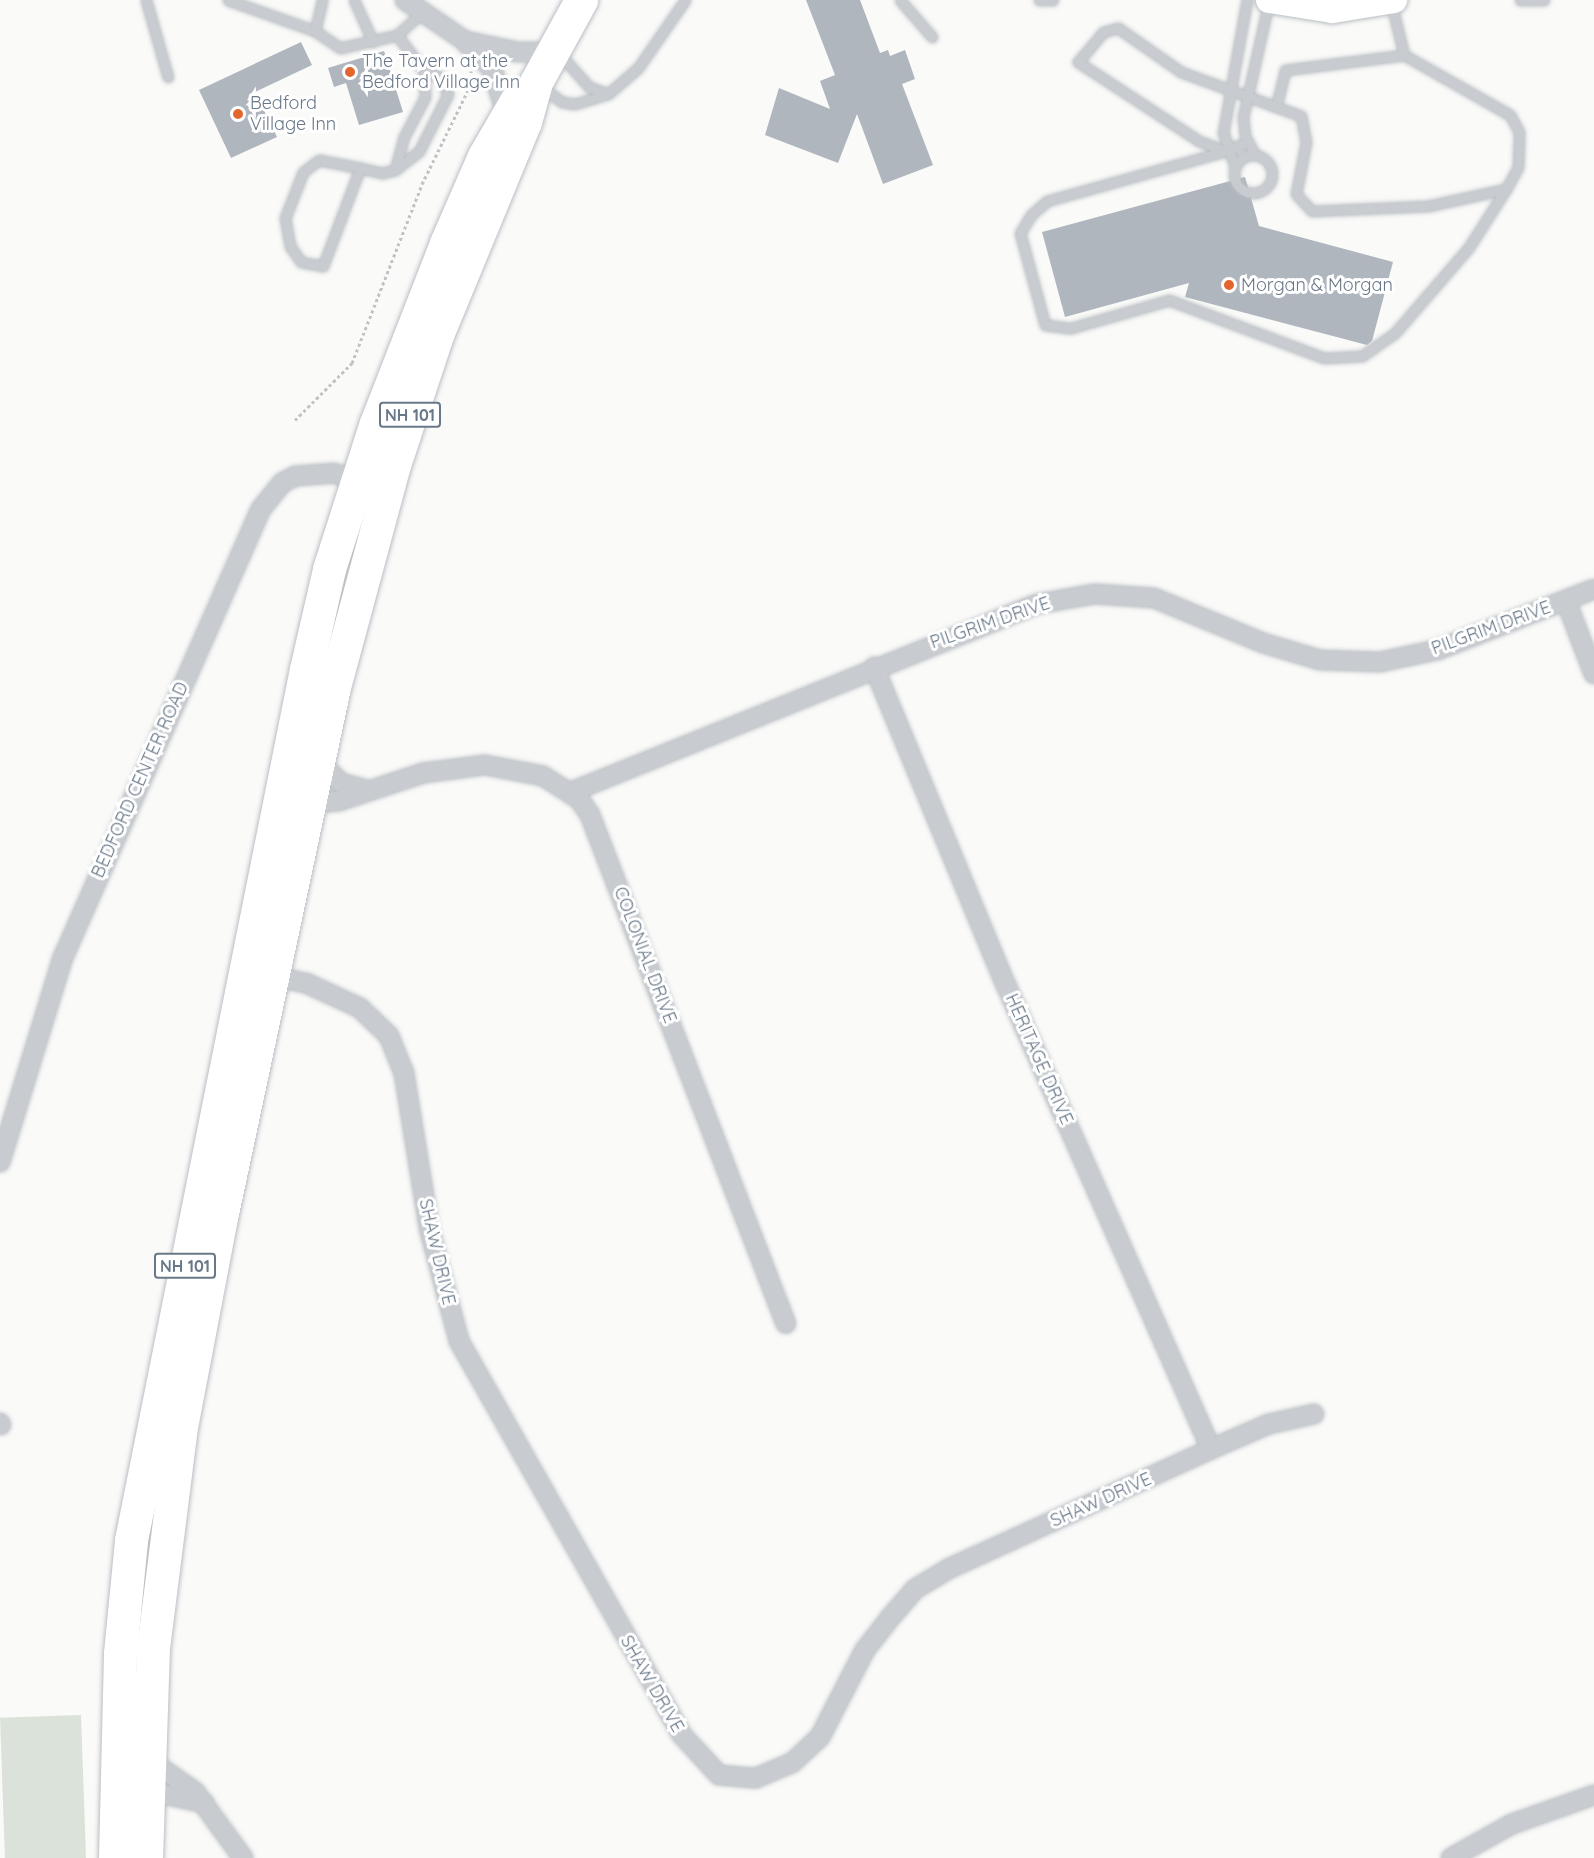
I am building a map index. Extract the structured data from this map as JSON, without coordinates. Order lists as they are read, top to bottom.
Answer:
{
  "streets": {
    "highway": ["NH 101"],
    "street": [
      "PILGRIM DRIVE",
      "BEDFORD CENTER ROAD",
      "COLONIAL DRIVE",
      "HERITAGE DRIVE",
      "SHAW DRIVE"
    ]
  },
  "crossings": [
    ["NH 101", "BEDFORD CENTER ROAD"],
    ["NH 101", "COLONIAL DRIVE"],
    ["NH 101", "SHAW DRIVE"],
    ["PILGRIM DRIVE", "COLONIAL DRIVE"],
    ["PILGRIM DRIVE", "HERITAGE DRIVE"],
    ["HERITAGE DRIVE", "SHAW DRIVE"]
  ],
  "places": ["The Tavern at the Bedford Village Inn", "Bedford Village Inn", "Morgan & Morgan"]
}
